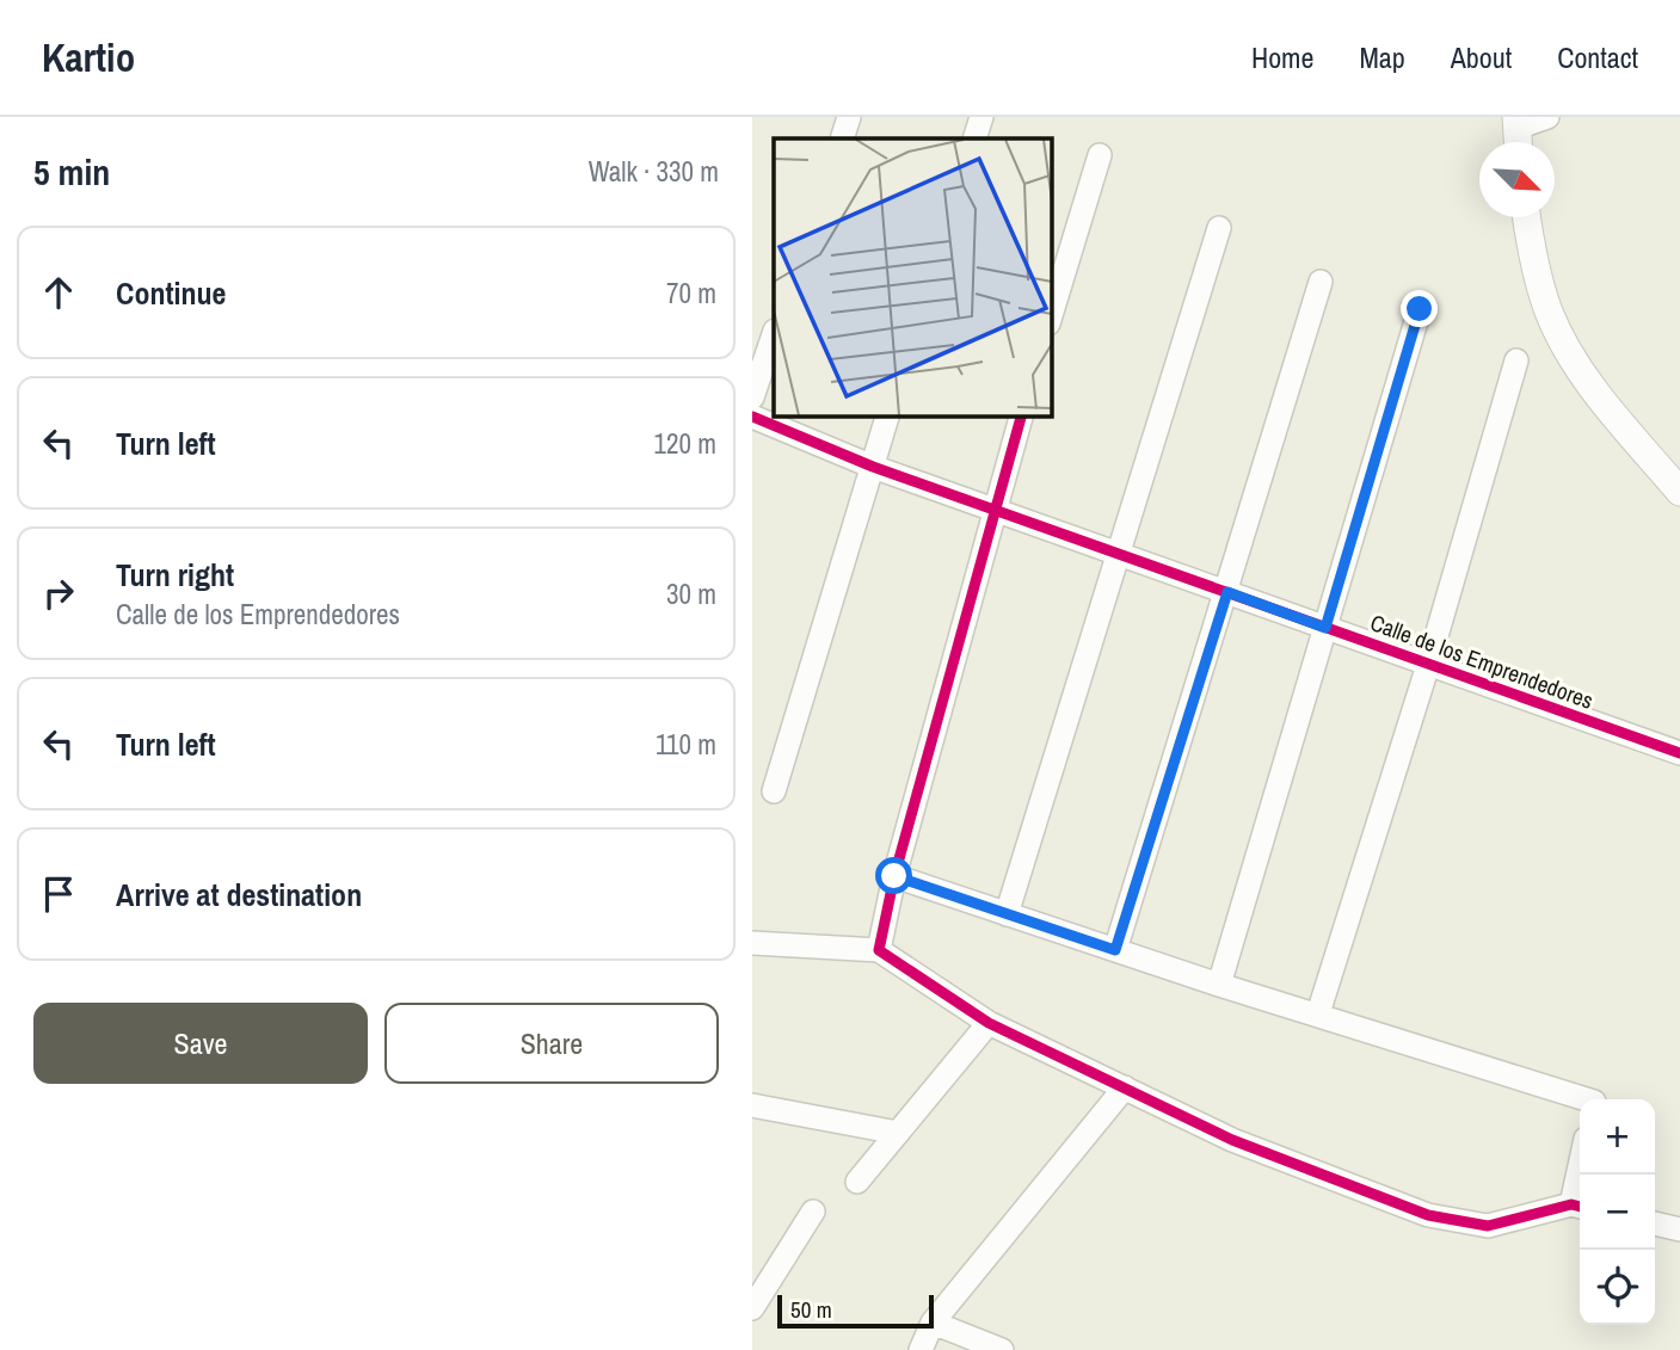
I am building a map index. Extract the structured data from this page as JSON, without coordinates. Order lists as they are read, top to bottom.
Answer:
{
  "streets": {
    "street": ["Calle de los Emprendedores"]
  },
  "scale_bar": "50 m",
  "north": "bottom right",
  "page": {
    "header": "Kartio",
    "nav": [
      "Home",
      "Map",
      "About",
      "Contact"
    ],
    "heading": ["5 min", "Walk · 330 m"],
    "list": [
      ["Continue", "70 m"],
      ["Turn left", "120 m"],
      ["Turn right", "Calle de los Emprendedores", "30 m"],
      ["Turn left", "110 m"],
      "Arrive at destination"
    ],
    "buttons": ["Save", "Share"],
    "map_buttons": ["+", "−"],
    "scale": "50 m"
  }
}
